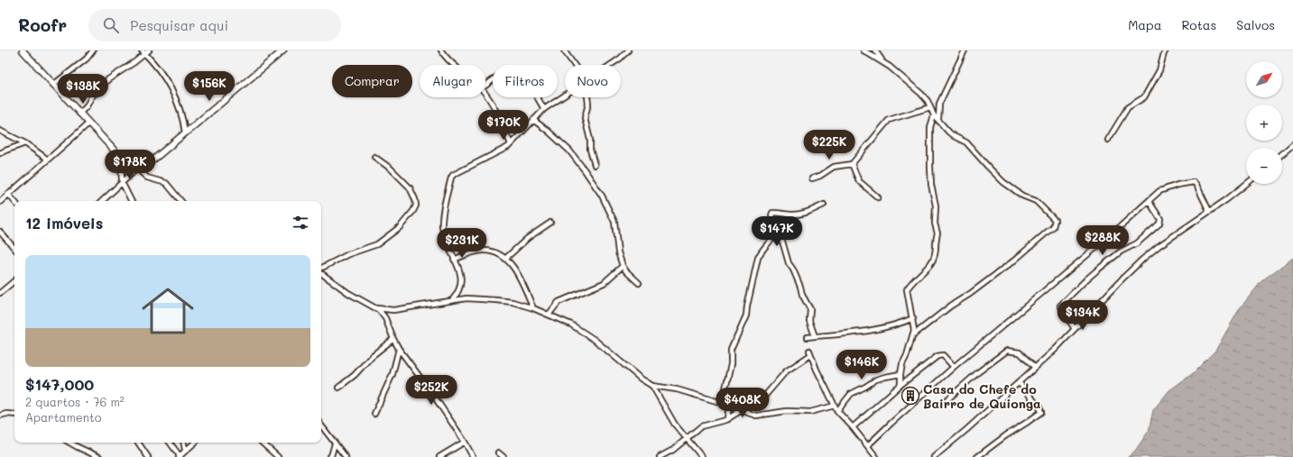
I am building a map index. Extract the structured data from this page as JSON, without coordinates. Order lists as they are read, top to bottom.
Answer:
{
  "places": {
    "building": ["Casa do Chefe do Bairro de Quionga"]
  },
  "north": "top right",
  "page": {
    "header": "Roofr",
    "search": "Pesquisar aqui",
    "nav": ["Mapa", "Rotas", "Salvos"],
    "map_buttons": ["+", "−"],
    "chip": [
      "Comprar",
      "Alugar",
      "Filtros",
      "Novo"
    ],
    "price": [
      "$156K",
      "$138K",
      "$170K",
      "$225K",
      "$178K",
      "$147K",
      "$288K",
      "$231K",
      "$134K",
      "$146K",
      "$252K",
      "$408K"
    ],
    "heading": "12 imóveis",
    "list": [
      {
        "name": "$147,000",
        "note": "2 quartos · 76 m² · Apartamento"
      }
    ]
  }
}
